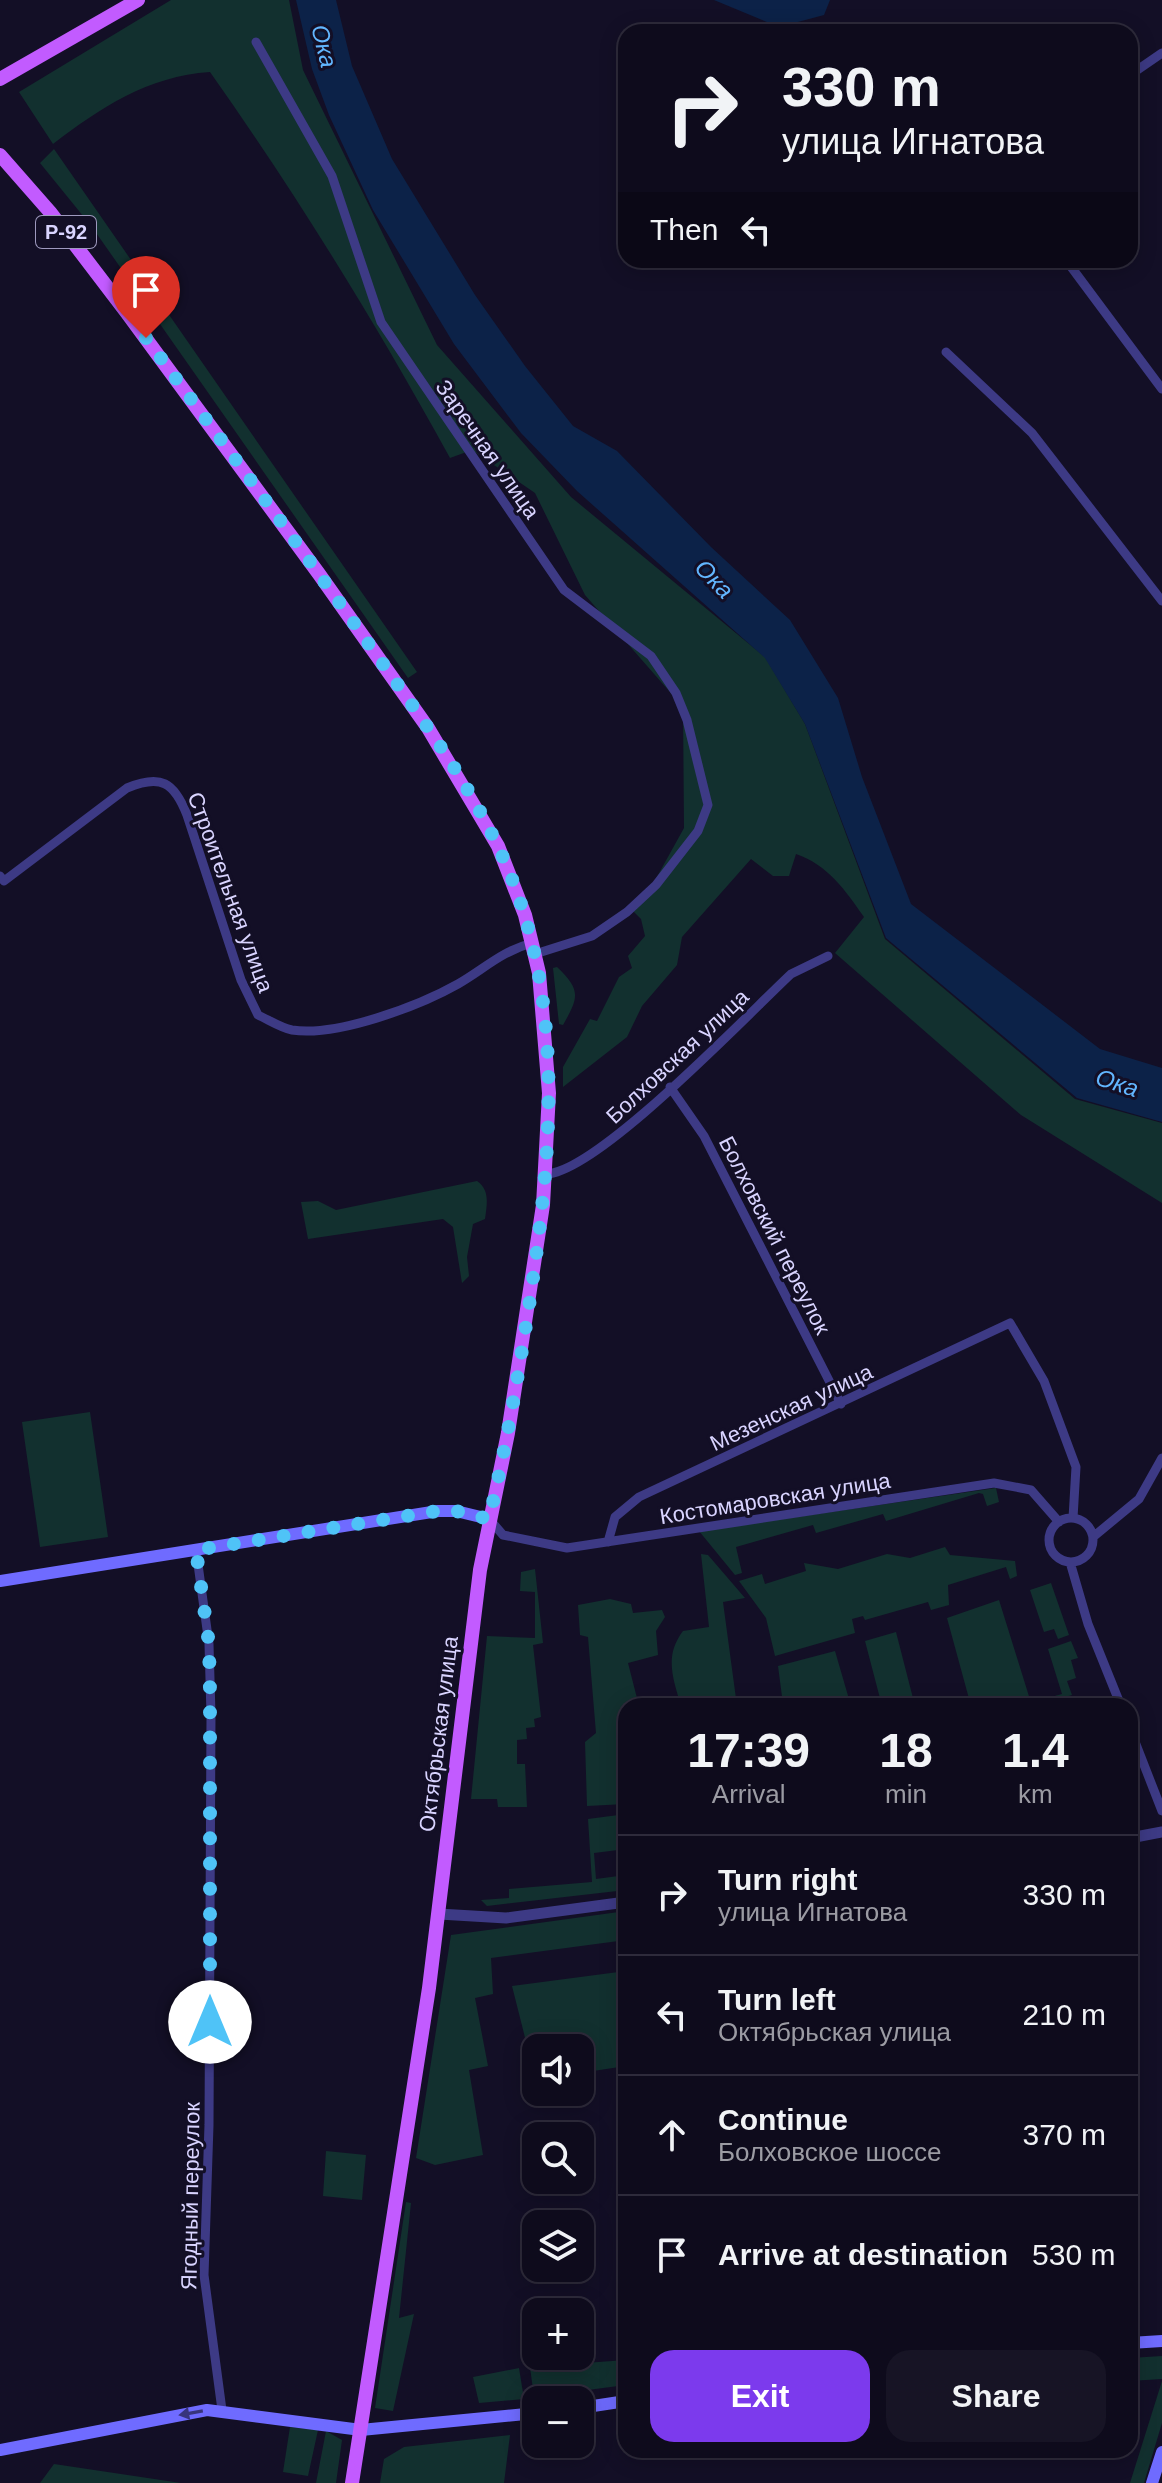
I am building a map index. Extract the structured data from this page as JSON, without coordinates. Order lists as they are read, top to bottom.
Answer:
{
  "streets": {
    "main road": ["Р-92", "Октябрьская улица"],
    "street": [
      "Заречная улица",
      "Строительная улица",
      "Болховская улица",
      "Болховский переулок",
      "Мезенская улица",
      "Костомаровская улица",
      "Ягодный переулок"
    ]
  },
  "crossings": [
    ["Р-92", "Заречная улица"],
    ["Р-92", "Строительная улица"],
    ["Р-92", "Октябрьская улица"],
    ["Заречная улица", "Строительная улица"],
    ["Заречная улица", "Октябрьская улица"],
    ["Строительная улица", "Октябрьская улица"],
    ["Болховская улица", "Болховский переулок"],
    ["Болховская улица", "Октябрьская улица"],
    ["Болховский переулок", "Мезенская улица"],
    ["Мезенская улица", "Костомаровская улица"],
    ["Костомаровская улица", "Октябрьская улица"]
  ],
  "water": ["Ока"],
  "page": {
    "turn": ["330 m", "улица Игнатова"],
    "then": "Then",
    "eta": [
      "17:39",
      "Arrival",
      "18",
      "min",
      "1.4",
      "km"
    ],
    "list": [
      {
        "name": "Turn right",
        "note": "улица Игнатова",
        "value": "330 m"
      },
      {
        "name": "Turn left",
        "note": "Октябрьская улица",
        "value": "210 m"
      },
      {
        "name": "Continue",
        "note": "Болховское шоссе",
        "value": "370 m"
      },
      {
        "name": "Arrive at destination",
        "value": "530 m"
      }
    ],
    "map_buttons": ["+", "−"],
    "buttons": ["Exit", "Share"]
  }
}
